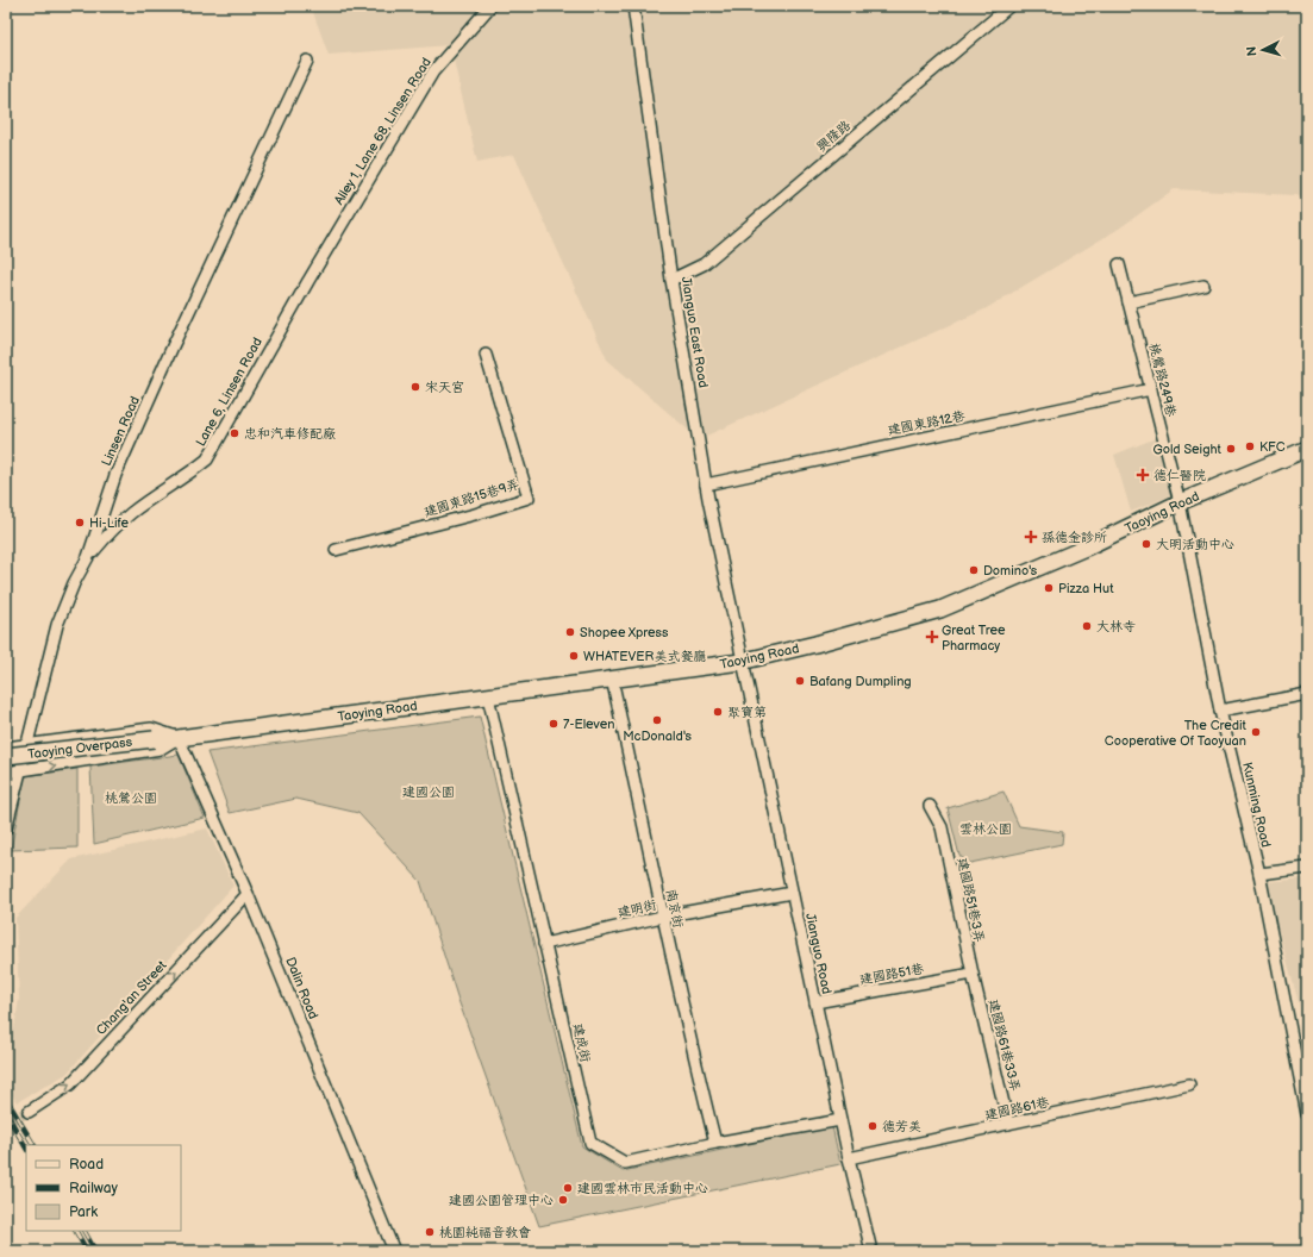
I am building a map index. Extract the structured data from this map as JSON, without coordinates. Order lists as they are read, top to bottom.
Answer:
{
  "streets": {
    "main road": ["Taoying Road", "Taoying Overpass"],
    "street": [
      "Alley 1, Lane 68, Linsen Road",
      "興隆路",
      "Jianguo East Road",
      "桃鶯路249巷",
      "Lane 6, Linsen Road",
      "建國東路12巷",
      "Linsen Road",
      "建國東路15巷9弄",
      "Kunming Road",
      "建國路51巷3弄",
      "建明街",
      "南京街",
      "Jianguo Road",
      "建國路51巷",
      "Dalin Road",
      "Chang'an Street",
      "建成街",
      "建國路61巷33弄",
      "建國路61巷"
    ]
  },
  "crossings": [
    ["Alley 1, Lane 68, Linsen Road", "Lane 6, Linsen Road"],
    ["興隆路", "Jianguo East Road"],
    ["Jianguo East Road", "建國東路12巷"],
    ["Jianguo East Road", "Taoying Road"],
    ["Jianguo East Road", "Jianguo Road"],
    ["桃鶯路249巷", "建國東路12巷"],
    ["桃鶯路249巷", "Taoying Road"],
    ["桃鶯路249巷", "Kunming Road"],
    ["Lane 6, Linsen Road", "Linsen Road"],
    ["Linsen Road", "Taoying Road"],
    ["Taoying Road", "Taoying Overpass"],
    ["Taoying Road", "Kunming Road"],
    ["Taoying Road", "南京街"],
    ["Taoying Road", "Jianguo Road"],
    ["Taoying Road", "Dalin Road"],
    ["Taoying Road", "建成街"],
    ["建國路51巷3弄", "建國路51巷"],
    ["建國路51巷3弄", "建國路61巷33弄"],
    ["建明街", "南京街"],
    ["建明街", "Jianguo Road"],
    ["建明街", "建成街"],
    ["南京街", "建成街"],
    ["Jianguo Road", "建國路51巷"],
    ["Jianguo Road", "建成街"],
    ["Jianguo Road", "建國路61巷"],
    ["建國路51巷", "建國路61巷33弄"],
    ["Dalin Road", "Chang'an Street"],
    ["建國路61巷33弄", "建國路61巷"]
  ],
  "one_way": ["Chang'an Street"],
  "parks": ["建國公園", "桃鶯公園", "雲林公園"],
  "places": {
    "other": [
      "宋天宮",
      "忠和汽車修配廠",
      "KFC",
      "Gold Seight",
      "Hi-Life",
      "大明活動中心",
      "Domino's",
      "Pizza Hut",
      "大林寺",
      "Shopee Xpress",
      "WHATEVER美式餐廳",
      "Bafang Dumpling",
      "聚寶第",
      "McDonald's",
      "7-Eleven",
      "The Credit Cooperative Of Taoyuan",
      "德芳美",
      "建國雲林市民活動中心",
      "建國公園管理中心",
      "桃園純福音教會"
    ],
    "health": ["德仁醫院", "孫德金診所", "Great Tree Pharmacy"]
  },
  "legend": ["Road", "Railway", "Park"],
  "north": "left"
}
